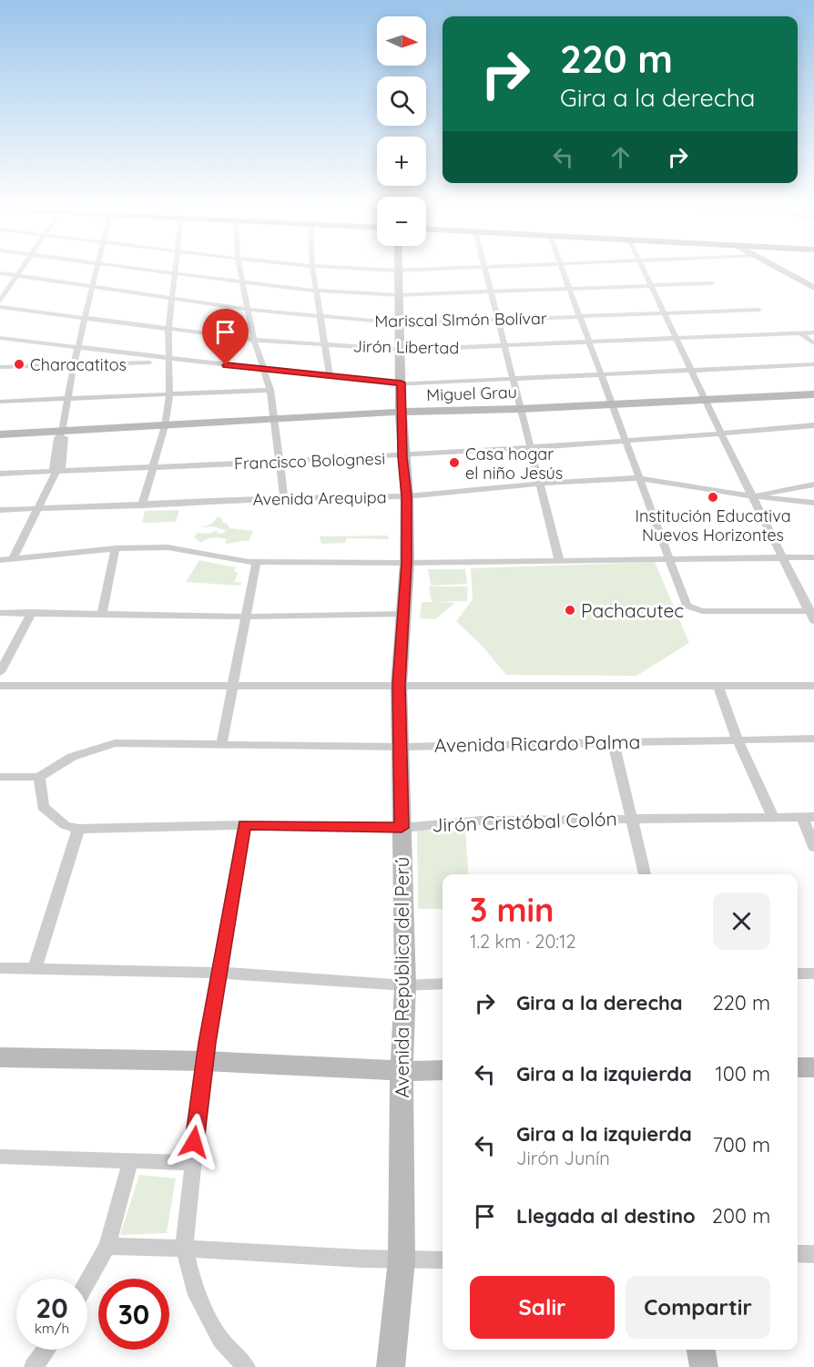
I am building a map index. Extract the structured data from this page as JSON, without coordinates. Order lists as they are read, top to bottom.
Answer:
{
  "streets": {
    "street": [
      "Mariscal SImón Bolívar",
      "Jirón Libertad",
      "Miguel Grau",
      "Francisco Bolognesi",
      "Avenida Arequipa",
      "Avenida Ricardo Palma",
      "Jirón Cristóbal Colón",
      "Avenida República del Perú"
    ]
  },
  "crossings": [
    ["Mariscal SImón Bolívar", "Avenida República del Perú"],
    ["Jirón Libertad", "Avenida República del Perú"],
    ["Miguel Grau", "Avenida República del Perú"],
    ["Francisco Bolognesi", "Avenida República del Perú"],
    ["Avenida Arequipa", "Avenida República del Perú"],
    ["Avenida Ricardo Palma", "Jirón Cristóbal Colón"],
    ["Avenida Ricardo Palma", "Avenida República del Perú"],
    ["Jirón Cristóbal Colón", "Avenida República del Perú"]
  ],
  "places": [
    "Characatitos",
    "Casa hogar el niño Jesús",
    "Institución Educativa Nuevos Horizontes",
    "Pachacutec"
  ],
  "north": "right",
  "page": {
    "map_buttons": ["+", "−"],
    "turn": ["220 m", "Gira a la derecha"],
    "heading": ["3 min", "1.2 km · 20:12"],
    "list": [
      {
        "name": "Gira a la derecha",
        "value": "220 m"
      },
      {
        "name": "Gira a la izquierda",
        "value": "100 m"
      },
      {
        "name": "Gira a la izquierda",
        "note": "Jirón Junín",
        "value": "700 m"
      },
      {
        "name": "Llegada al destino",
        "value": "200 m"
      }
    ],
    "buttons": ["Salir", "Compartir"],
    "speed": "20 km/h",
    "limit": "30"
  }
}
